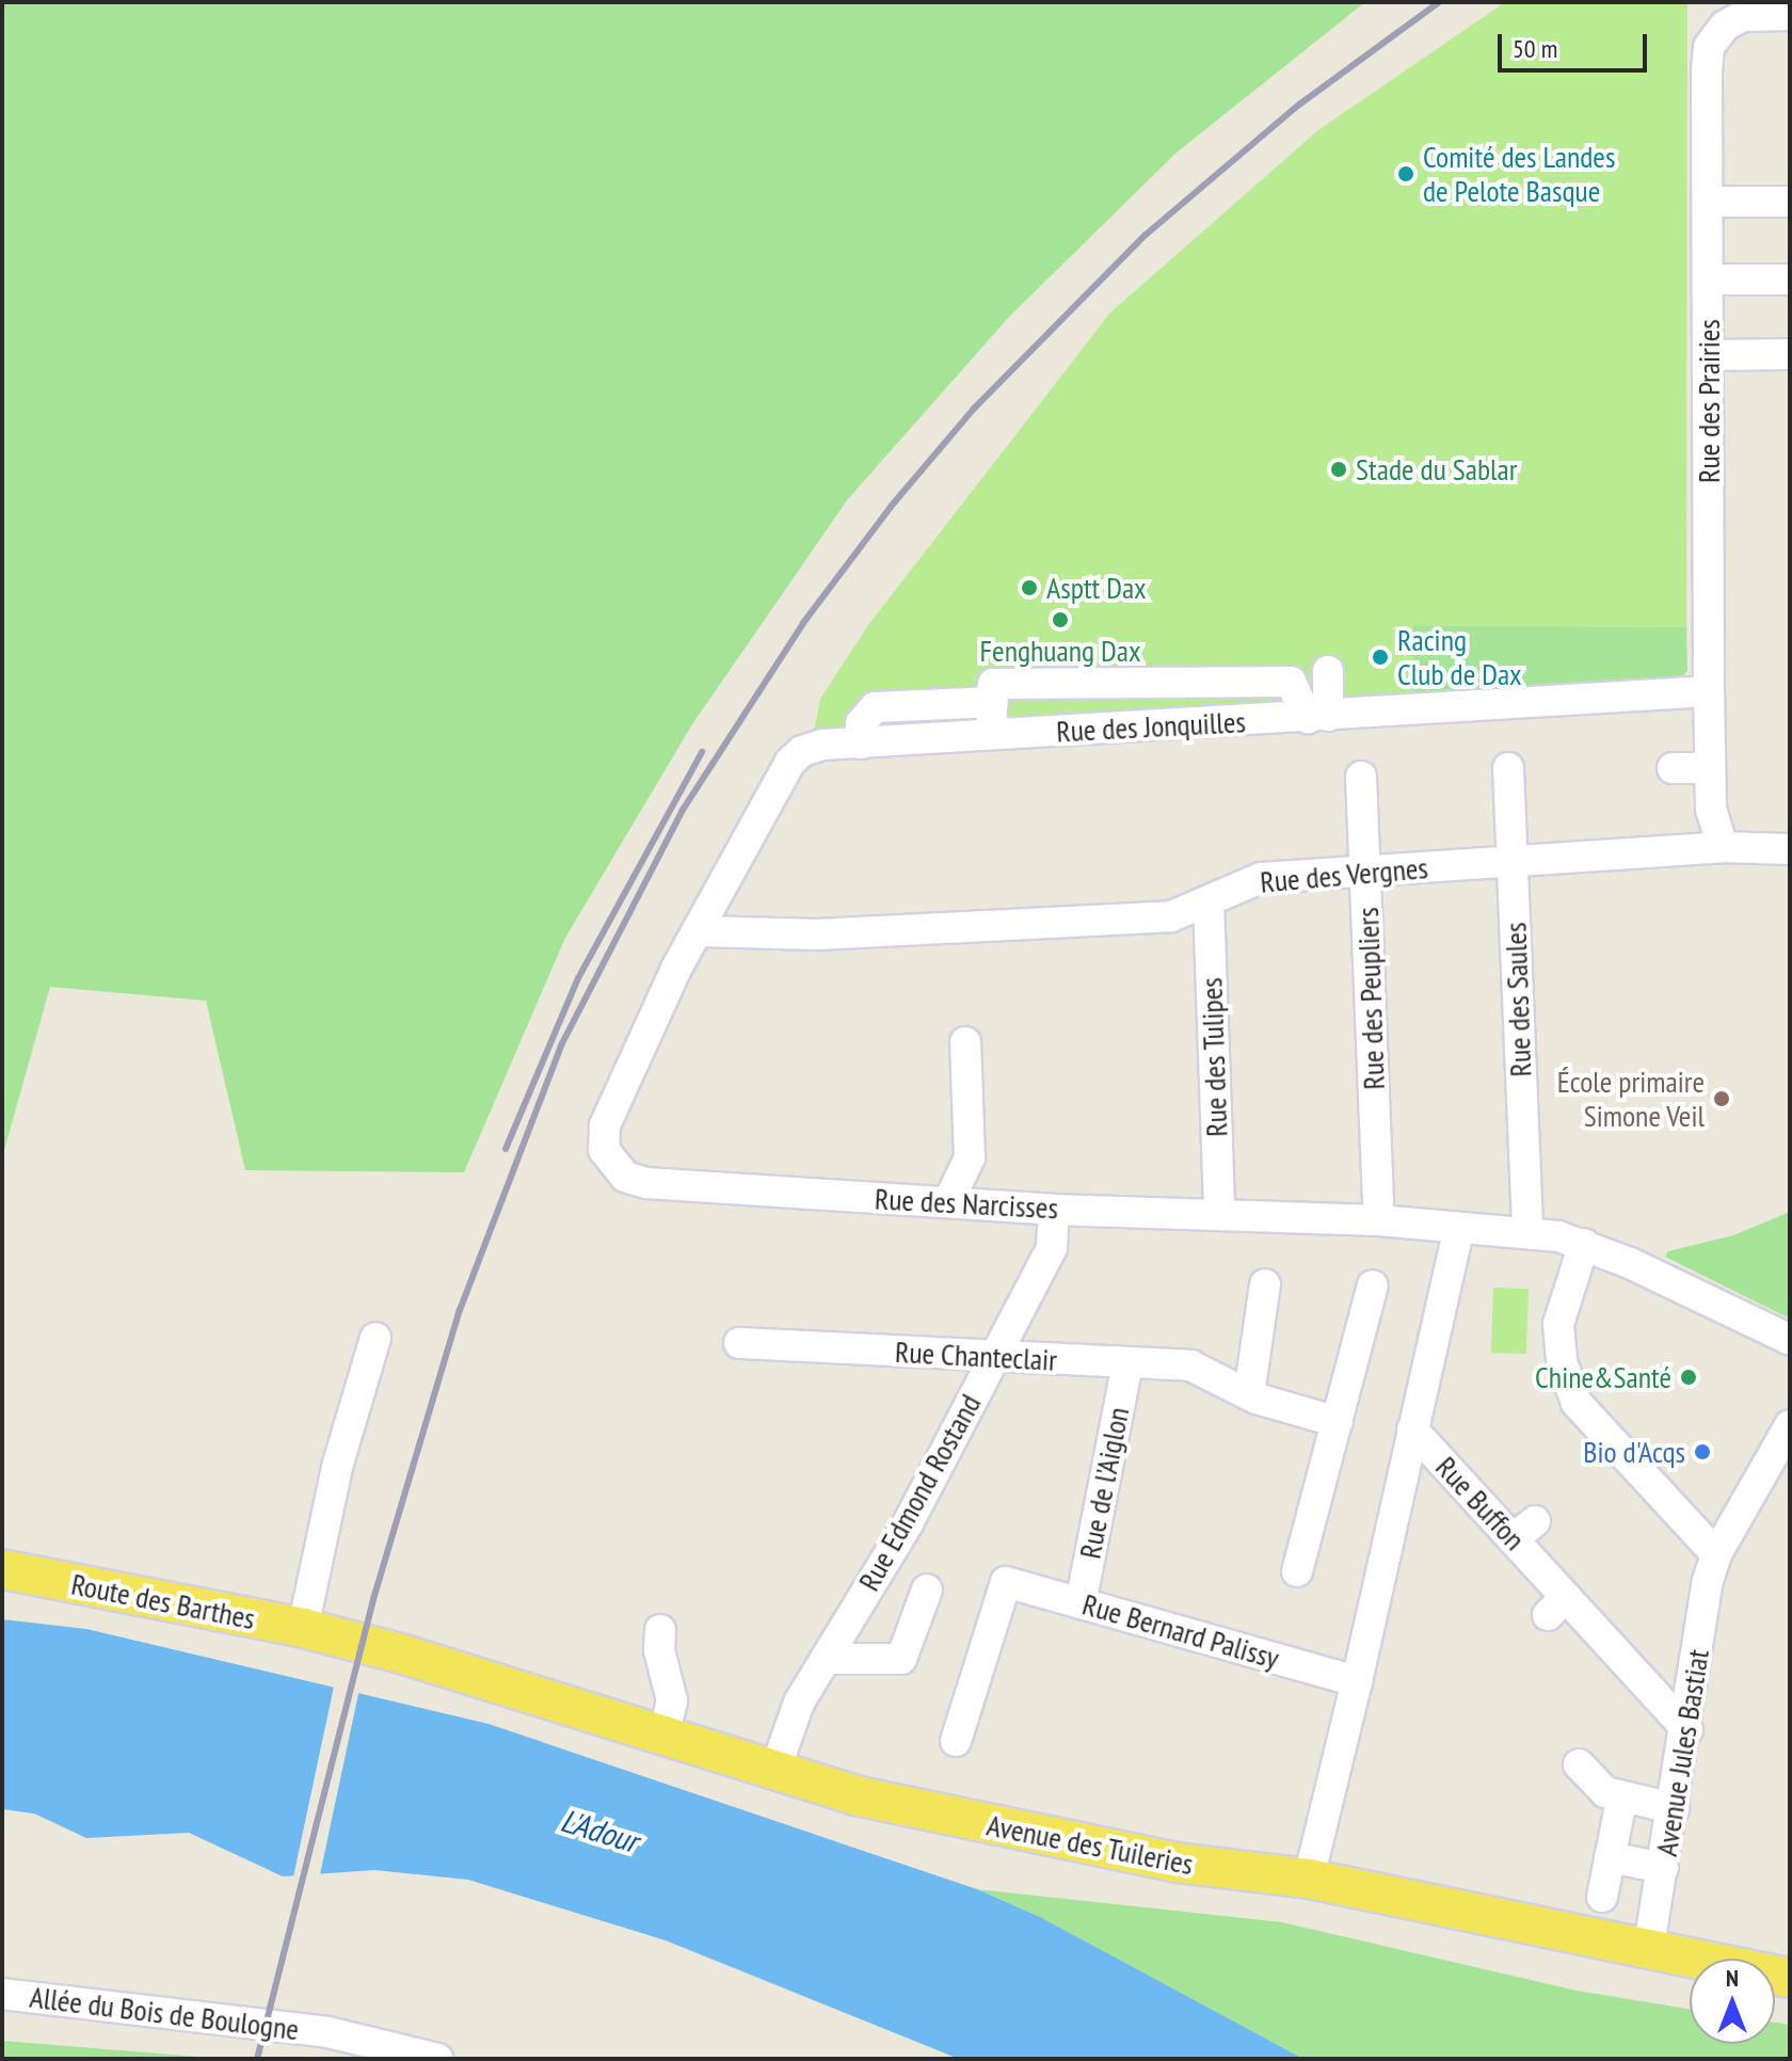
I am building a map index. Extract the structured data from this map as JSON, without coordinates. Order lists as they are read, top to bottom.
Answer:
{
  "streets": {
    "main road": ["Route des Barthes", "Avenue des Tuileries"],
    "street": [
      "Rue des Prairies",
      "Rue des Jonquilles",
      "Rue des Vergnes",
      "Rue des Peupliers",
      "Rue des Saules",
      "Rue des Tulipes",
      "Rue des Narcisses",
      "Rue Chanteclair",
      "Rue de l'Aiglon",
      "Rue Edmond Rostand",
      "Rue Buffon",
      "Rue Bernard Palissy",
      "Avenue Jules Bastiat",
      "Allée du Bois de Boulogne"
    ]
  },
  "crossings": [
    ["Rue des Prairies", "Rue des Jonquilles"],
    ["Rue des Prairies", "Rue des Vergnes"],
    ["Rue des Jonquilles", "Rue des Vergnes"],
    ["Rue des Jonquilles", "Rue des Narcisses"],
    ["Rue des Vergnes", "Rue des Peupliers"],
    ["Rue des Vergnes", "Rue des Saules"],
    ["Rue des Vergnes", "Rue des Tulipes"],
    ["Rue des Vergnes", "Rue des Narcisses"],
    ["Rue des Peupliers", "Rue des Narcisses"],
    ["Rue des Saules", "Rue des Narcisses"],
    ["Rue des Tulipes", "Rue des Narcisses"],
    ["Rue des Narcisses", "Rue Edmond Rostand"],
    ["Rue des Narcisses", "Rue Buffon"],
    ["Rue Chanteclair", "Rue de l'Aiglon"],
    ["Rue Chanteclair", "Rue Edmond Rostand"],
    ["Rue de l'Aiglon", "Rue Bernard Palissy"],
    ["Rue Edmond Rostand", "Avenue des Tuileries"],
    ["Rue Buffon", "Avenue Jules Bastiat"],
    ["Route des Barthes", "Avenue des Tuileries"],
    ["Avenue Jules Bastiat", "Avenue des Tuileries"]
  ],
  "water": ["L'Adour"],
  "places": [
    "Comité des Landes de Pelote Basque",
    "Stade du Sablar",
    "Asptt Dax",
    "Fenghuang Dax",
    "Racing Club de Dax",
    "École primaire Simone Veil",
    "Chine&Santé",
    "Bio d'Acqs"
  ],
  "scale_bar": "50 m",
  "north": "top"
}
